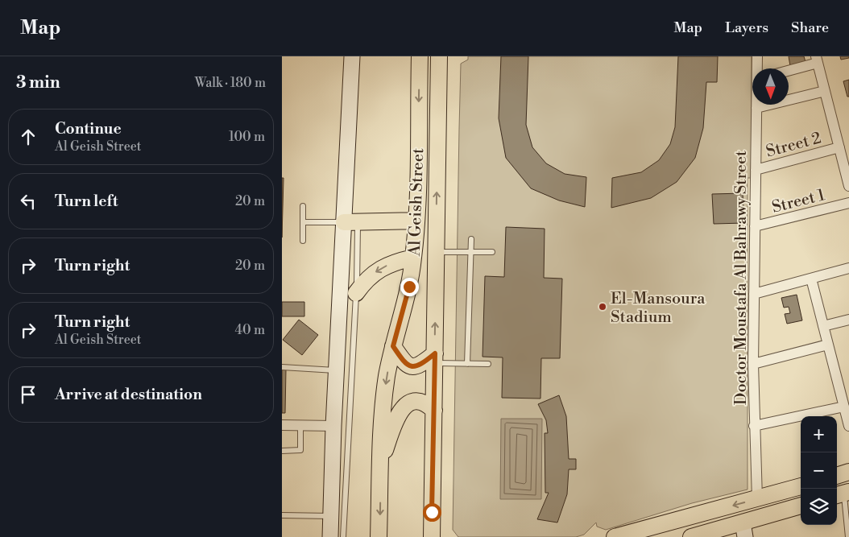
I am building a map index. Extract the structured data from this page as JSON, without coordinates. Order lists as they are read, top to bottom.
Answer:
{
  "streets": {
    "main road": ["Al Geish Street"],
    "street": ["Street 2", "Street 1", "Doctor Moustafa Al Bahrawy Street"]
  },
  "crossings": [
    ["Street 2", "Doctor Moustafa Al Bahrawy Street"],
    ["Street 1", "Doctor Moustafa Al Bahrawy Street"]
  ],
  "places": ["El-Mansoura Stadium"],
  "north": "bottom",
  "page": {
    "header": "Map",
    "nav": ["Map", "Layers", "Share"],
    "heading": ["3 min", "Walk · 180 m"],
    "list": [
      ["Continue", "Al Geish Street", "100 m"],
      ["Turn left", "20 m"],
      ["Turn right", "20 m"],
      ["Turn right", "Al Geish Street", "40 m"],
      "Arrive at destination"
    ],
    "map_buttons": ["+", "−"]
  }
}
